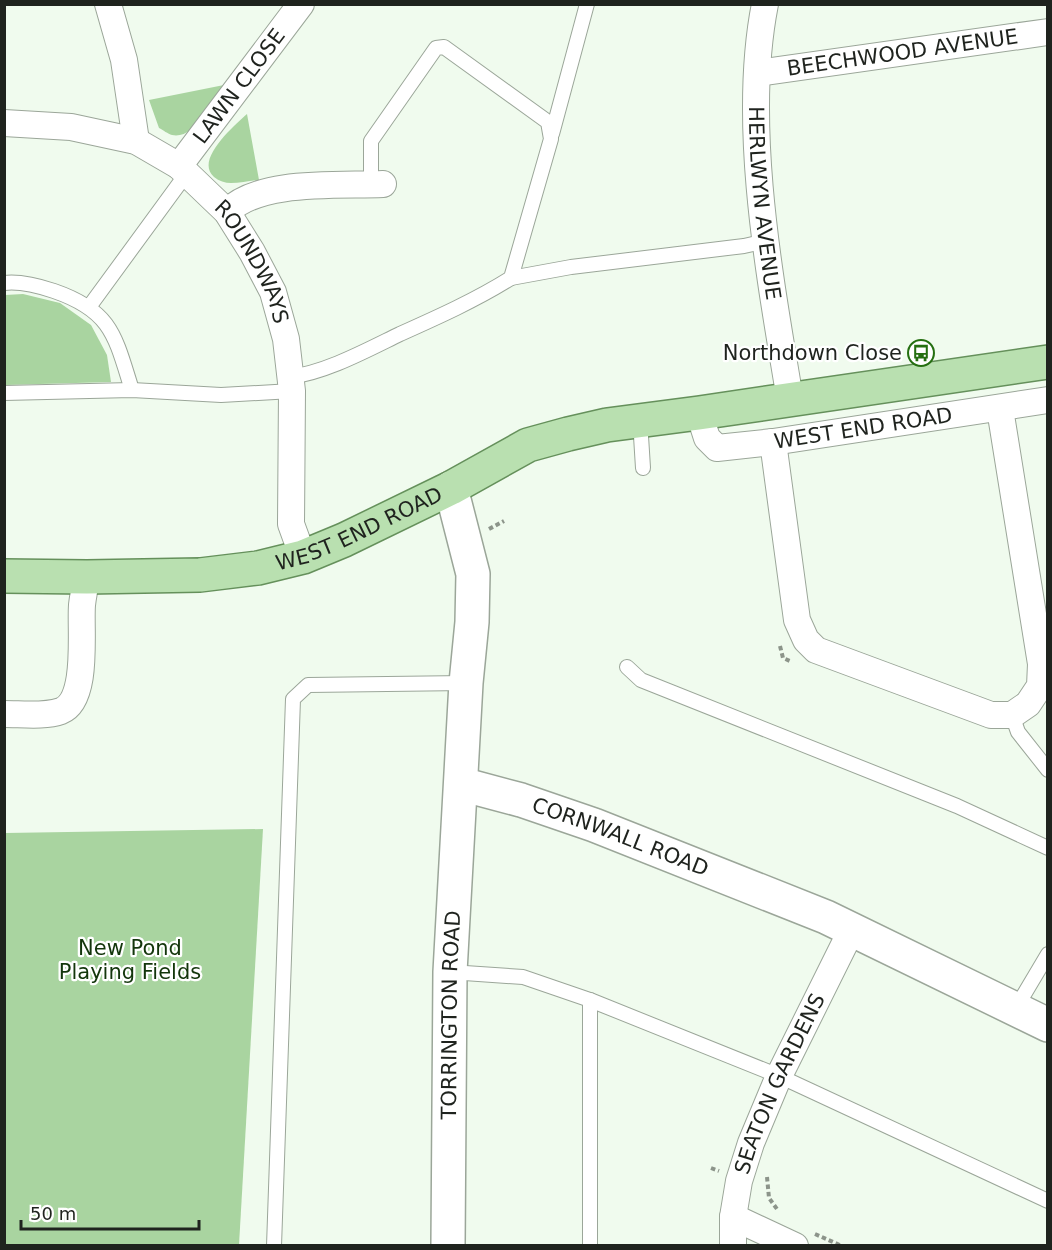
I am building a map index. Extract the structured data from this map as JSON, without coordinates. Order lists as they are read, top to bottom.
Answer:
{
  "streets": {
    "main road": ["WEST END ROAD"],
    "street": [
      "BEECHWOOD AVENUE",
      "LAWN CLOSE",
      "HERLWYN AVENUE",
      "ROUNDWAYS",
      "CORNWALL ROAD",
      "TORRINGTON ROAD",
      "SEATON GARDENS"
    ]
  },
  "crossings": [
    ["BEECHWOOD AVENUE", "HERLWYN AVENUE"],
    ["LAWN CLOSE", "ROUNDWAYS"],
    ["HERLWYN AVENUE", "WEST END ROAD"],
    ["ROUNDWAYS", "WEST END ROAD"],
    ["CORNWALL ROAD", "TORRINGTON ROAD"],
    ["CORNWALL ROAD", "SEATON GARDENS"]
  ],
  "parks": ["New Pond Playing Fields"],
  "places": {
    "bus stop": ["Northdown Close"]
  },
  "scale_bar": "50 m"
}
